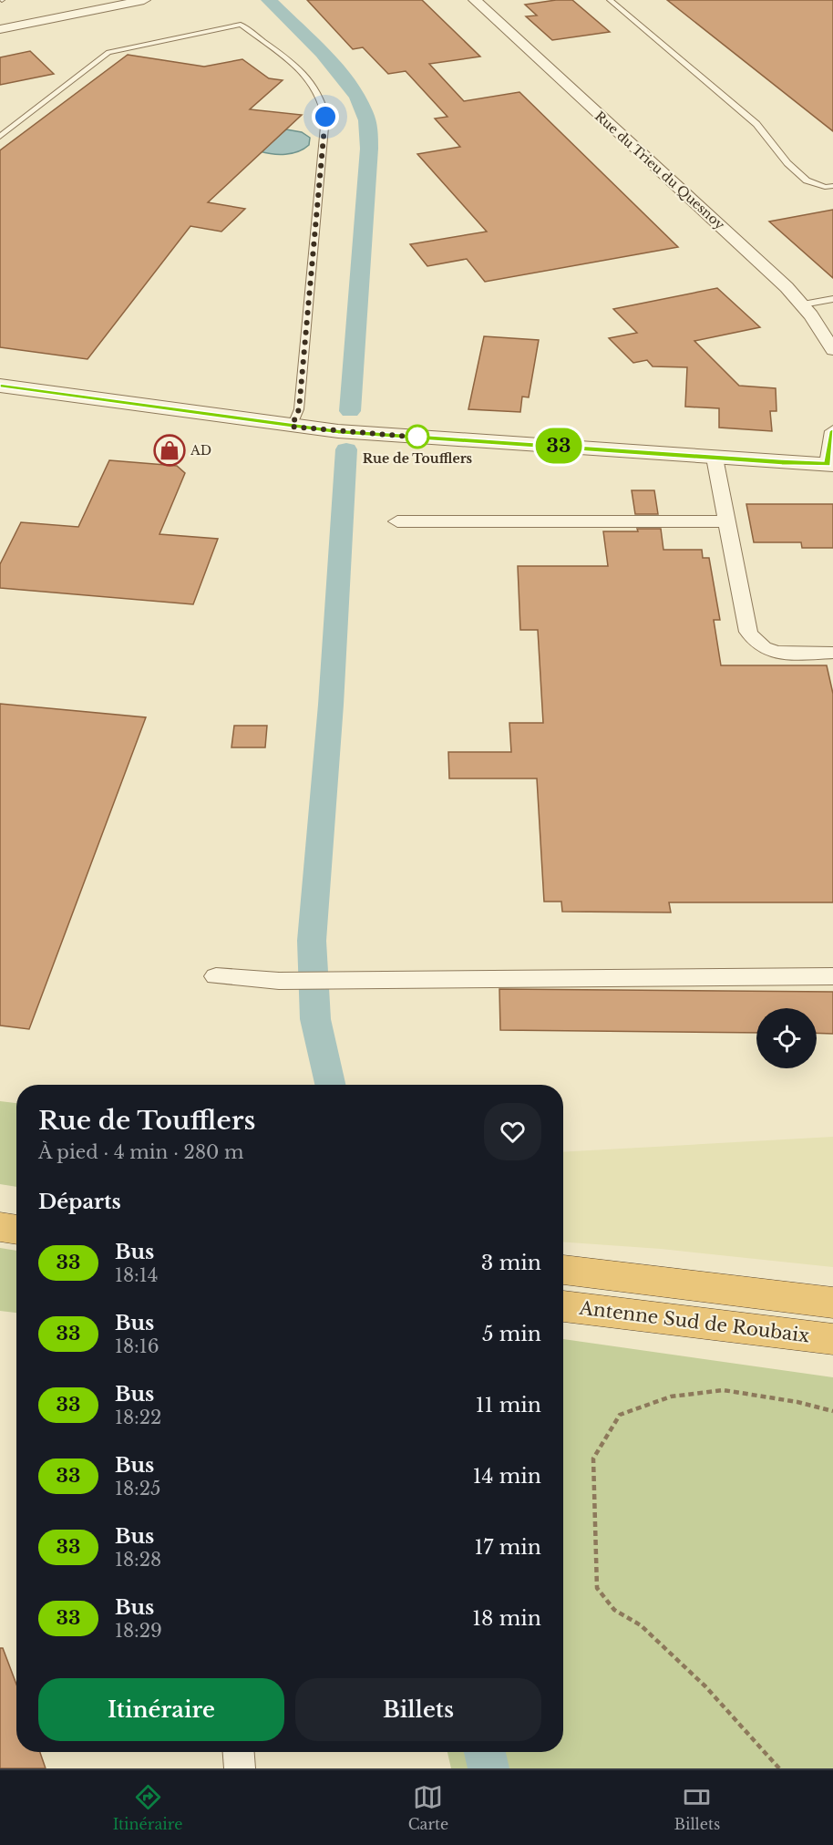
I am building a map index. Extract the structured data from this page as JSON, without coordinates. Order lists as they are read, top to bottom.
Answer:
{
  "streets": {
    "highway": ["Antenne Sud de Roubaix"],
    "street": ["Rue du Trieu du Quesnoy"]
  },
  "places": {
    "other": ["Rue de Toufflers"],
    "shop": ["AD"]
  },
  "lines": ["bus line 33"],
  "page": {
    "on_map": "33",
    "heading": [
      ["Rue de Toufflers", "À pied · 4 min · 280 m"],
      "Départs"
    ],
    "list": [
      {
        "mark": "33",
        "name": "Bus",
        "note": "18:14",
        "value": "3 min"
      },
      {
        "mark": "33",
        "name": "Bus",
        "note": "18:16",
        "value": "5 min"
      },
      {
        "mark": "33",
        "name": "Bus",
        "note": "18:22",
        "value": "11 min"
      },
      {
        "mark": "33",
        "name": "Bus",
        "note": "18:25",
        "value": "14 min"
      },
      {
        "mark": "33",
        "name": "Bus",
        "note": "18:28",
        "value": "17 min"
      },
      {
        "mark": "33",
        "name": "Bus",
        "note": "18:29",
        "value": "18 min"
      }
    ],
    "buttons": ["Itinéraire", "Billets"],
    "tabs": ["Itinéraire", "Carte", "Billets"]
  }
}
